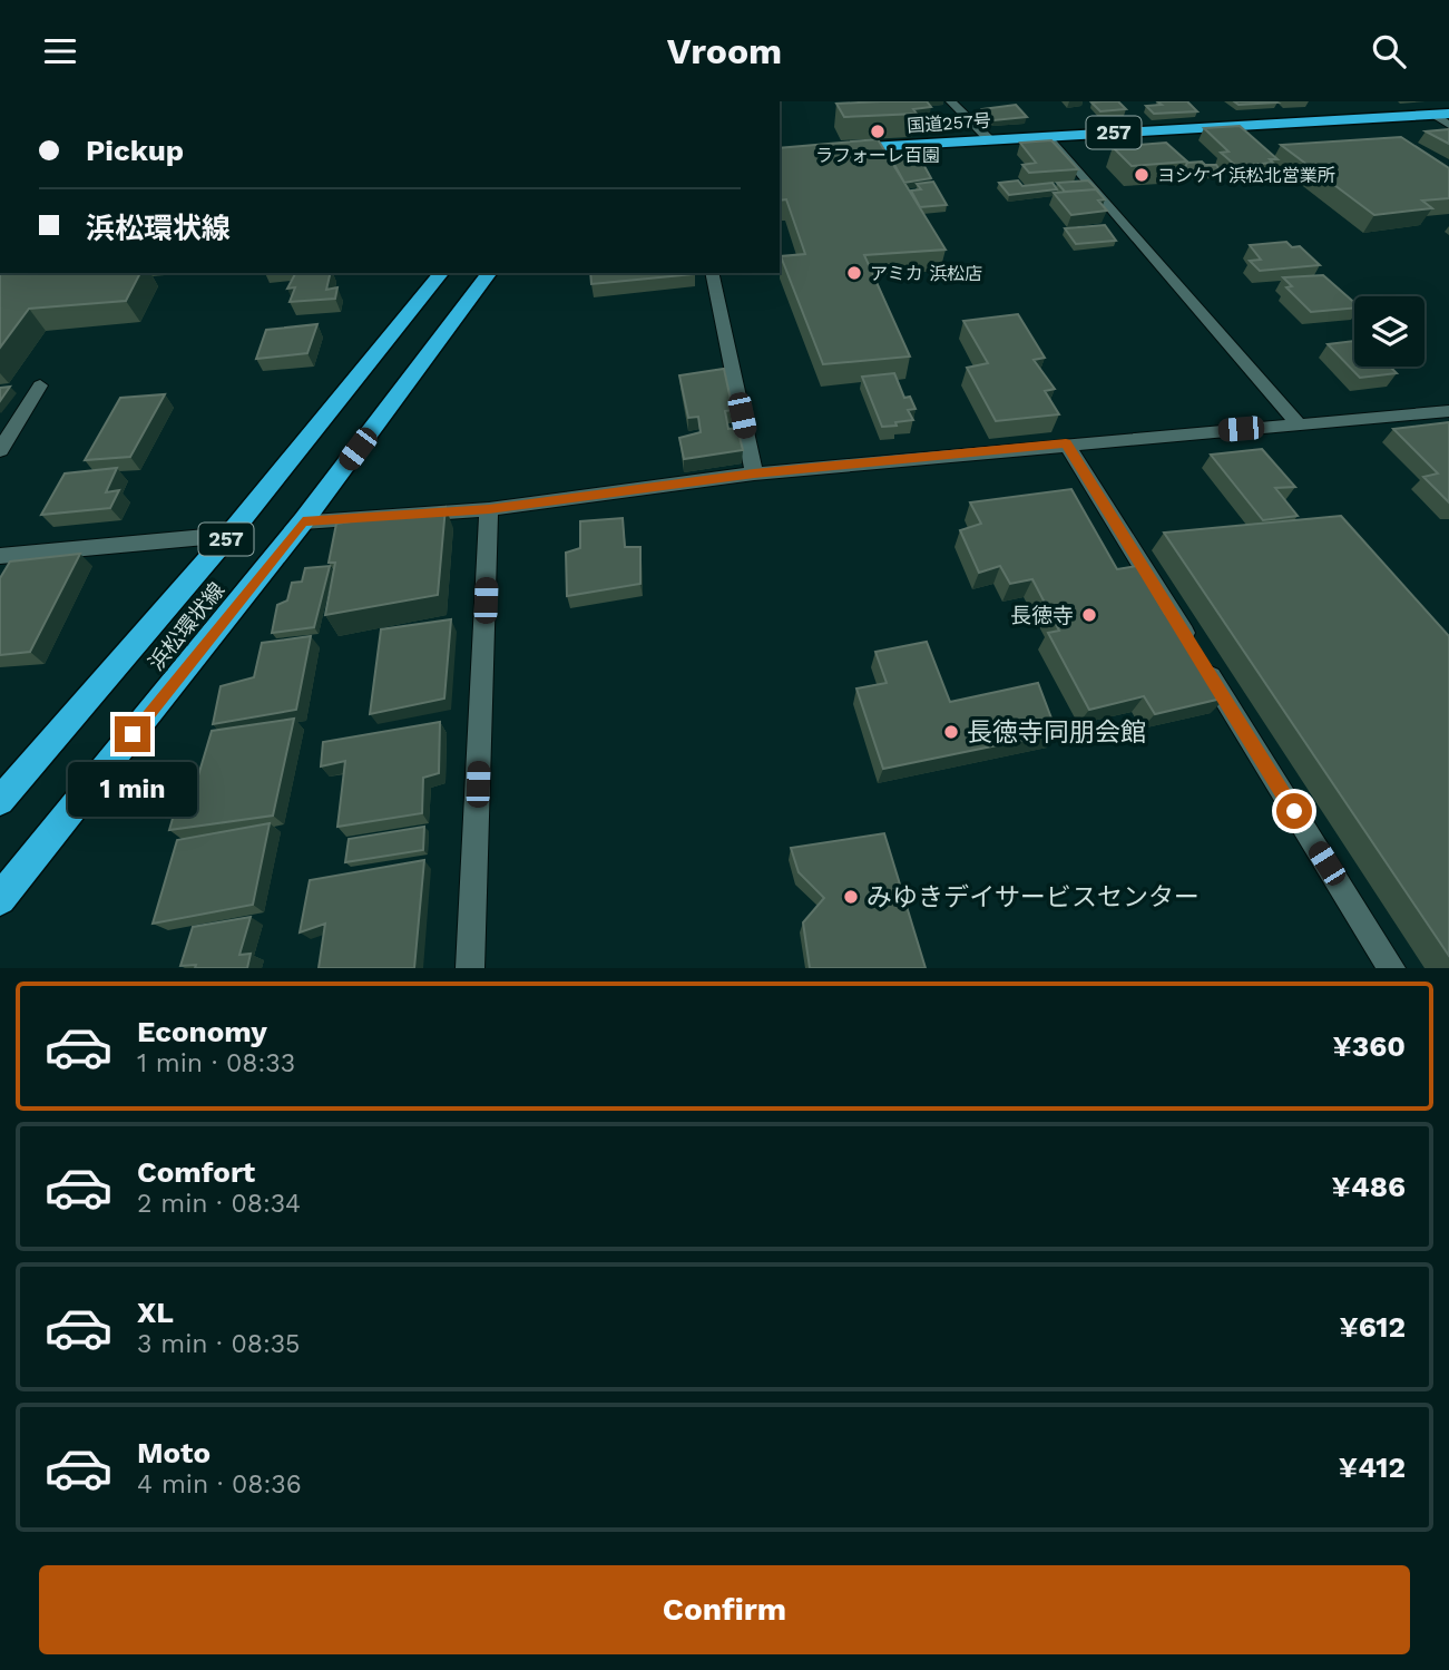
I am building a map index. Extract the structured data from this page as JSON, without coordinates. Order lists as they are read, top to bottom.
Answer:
{
  "streets": {
    "highway": ["国道257号", "257", "浜松環状線"]
  },
  "places": [
    "ラフォーレ百園",
    "ヨシケイ浜松北営業所",
    "アミカ 浜松店",
    "長徳寺",
    "長徳寺同朋会館",
    "みゆきデイサービスセンター"
  ],
  "page": {
    "header": "Vroom",
    "banner": ["Pickup", "浜松環状線"],
    "bubble": "1 min",
    "list": [
      {
        "name": "Economy",
        "note": "1 min · 08:33",
        "value": "¥360"
      },
      {
        "name": "Comfort",
        "note": "2 min · 08:34",
        "value": "¥486"
      },
      {
        "name": "XL",
        "note": "3 min · 08:35",
        "value": "¥612"
      },
      {
        "name": "Moto",
        "note": "4 min · 08:36",
        "value": "¥412"
      }
    ],
    "buttons": "Confirm"
  }
}
